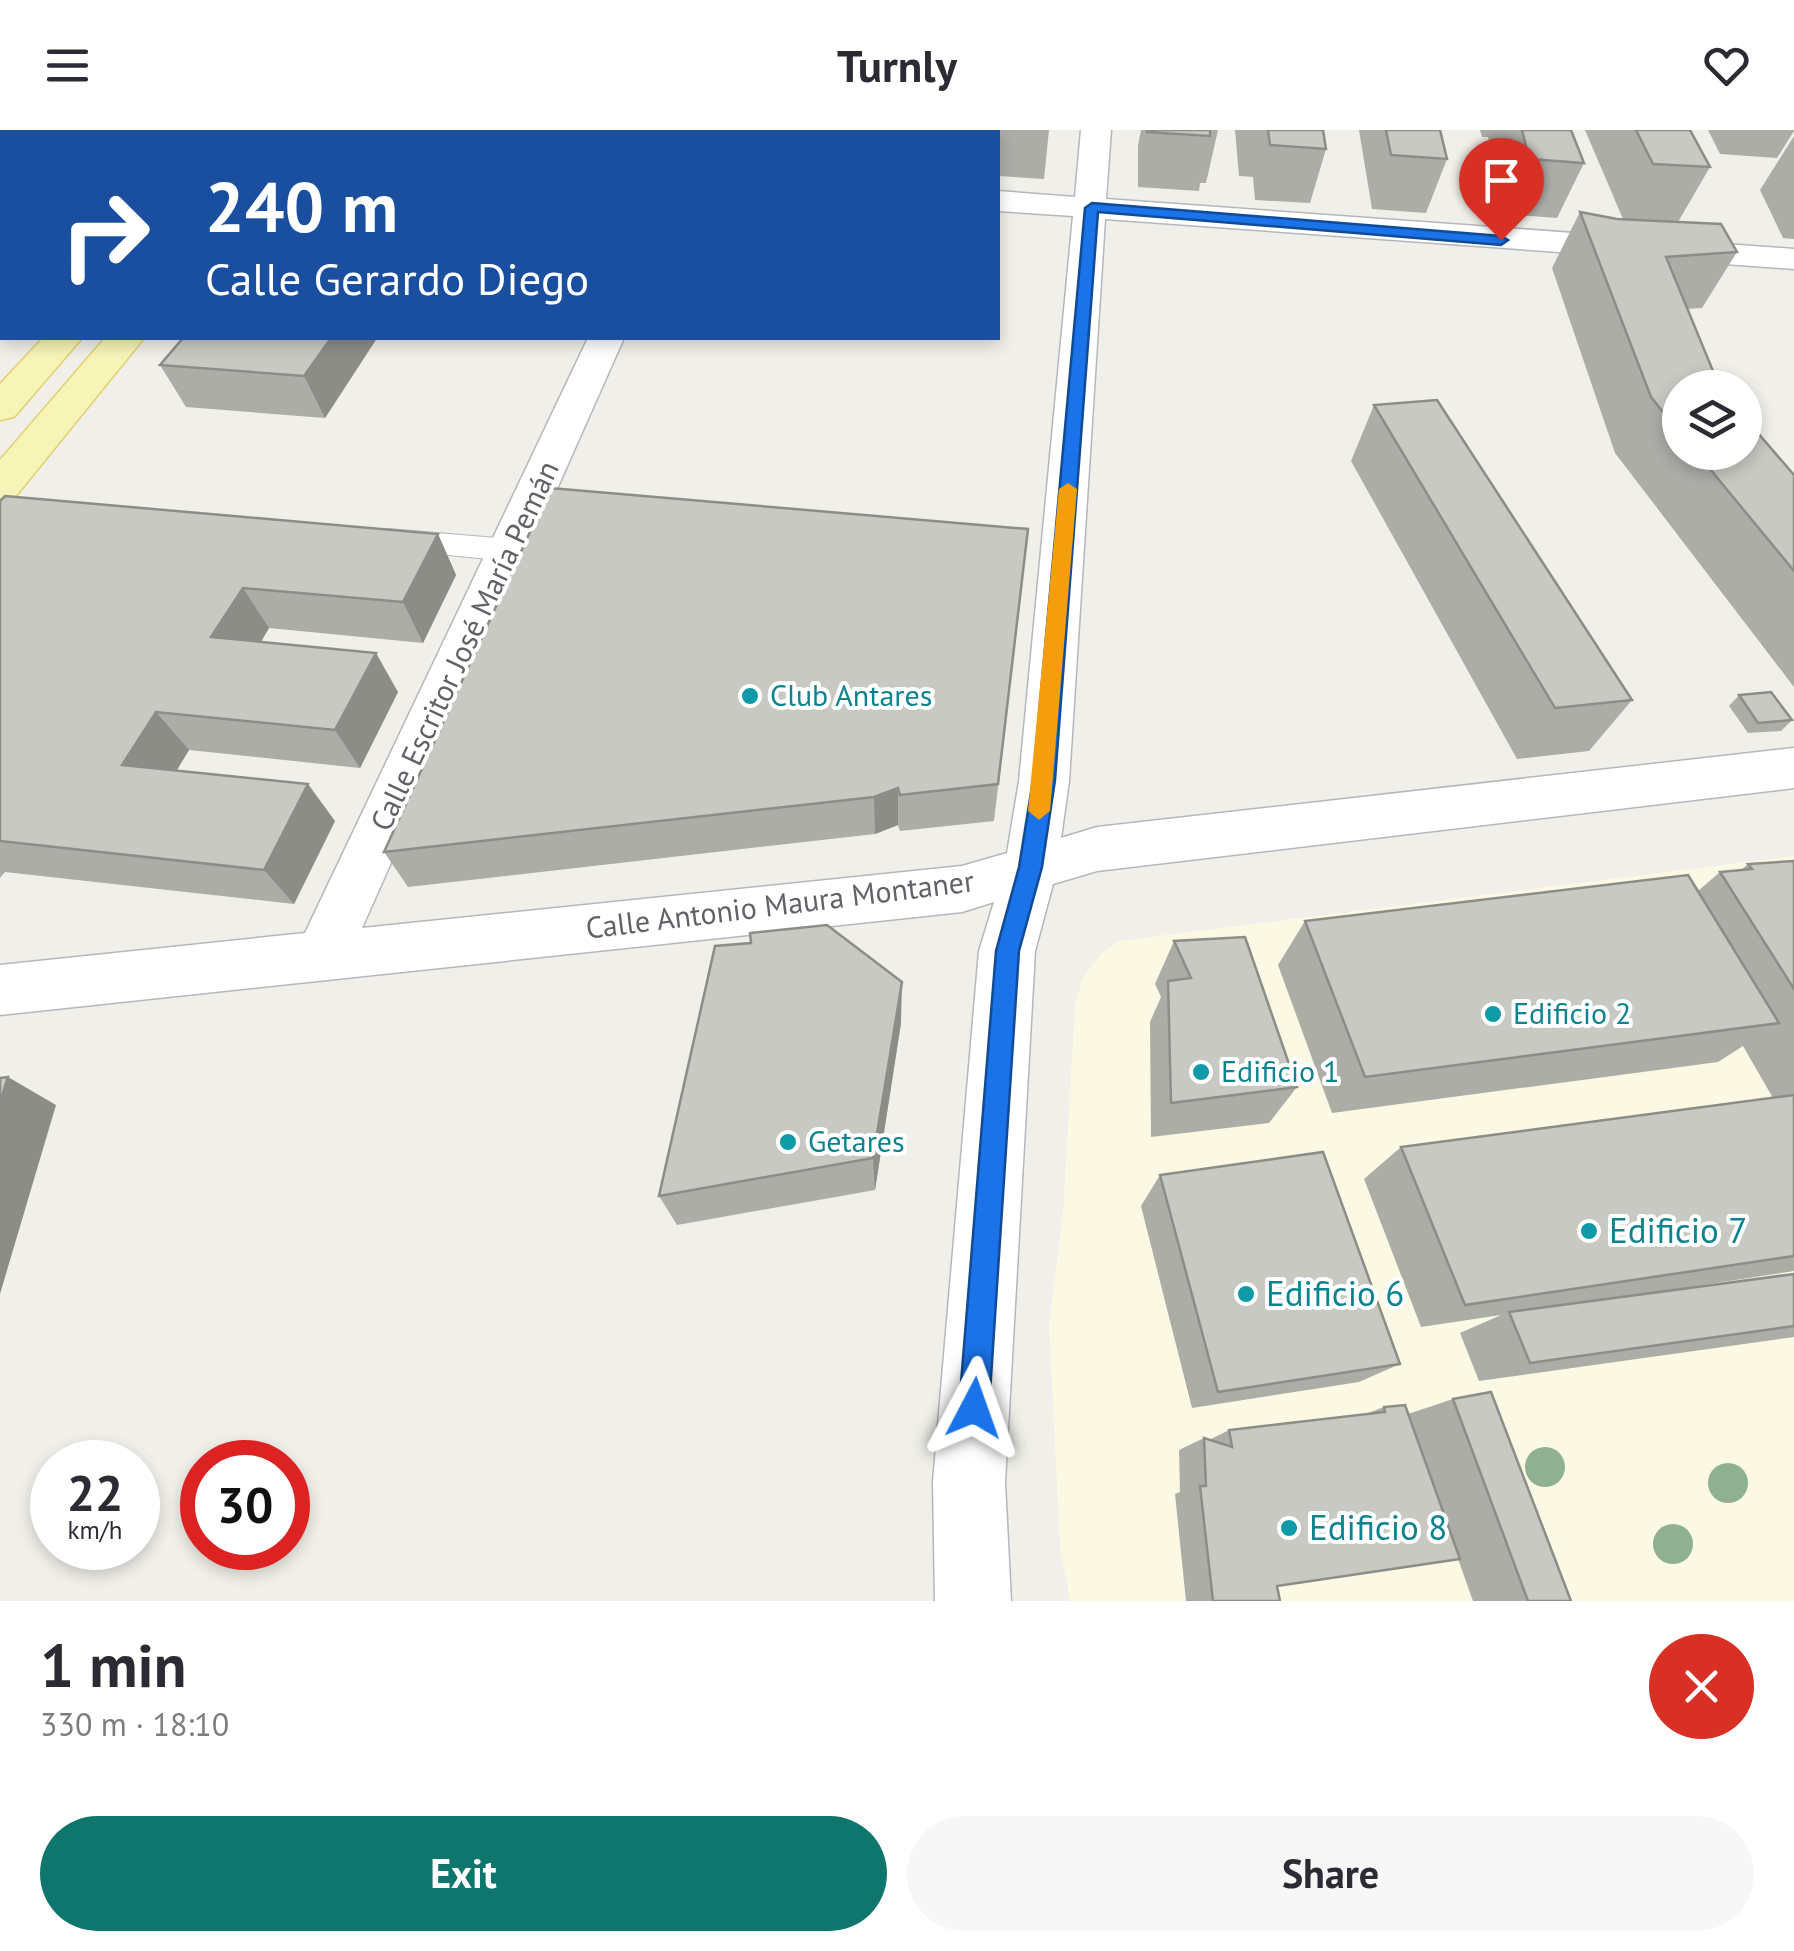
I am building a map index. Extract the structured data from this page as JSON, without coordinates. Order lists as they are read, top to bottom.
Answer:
{
  "streets": {
    "street": ["Calle Escritor José María Pemán", "Calle Antonio Maura Montaner"]
  },
  "crossings": [
    ["Calle Escritor José María Pemán", "Calle Antonio Maura Montaner"]
  ],
  "places": [
    "Club Antares",
    "Edificio 2",
    "Edificio 1",
    "Getares",
    "Edificio 7",
    "Edificio 6",
    "Edificio 8"
  ],
  "page": {
    "header": "Turnly",
    "turn": ["240 m", "Calle Gerardo Diego"],
    "speed": "22 km/h",
    "limit": "30",
    "heading": ["1 min", "330 m · 18:10"],
    "buttons": ["Exit", "Share"]
  }
}
